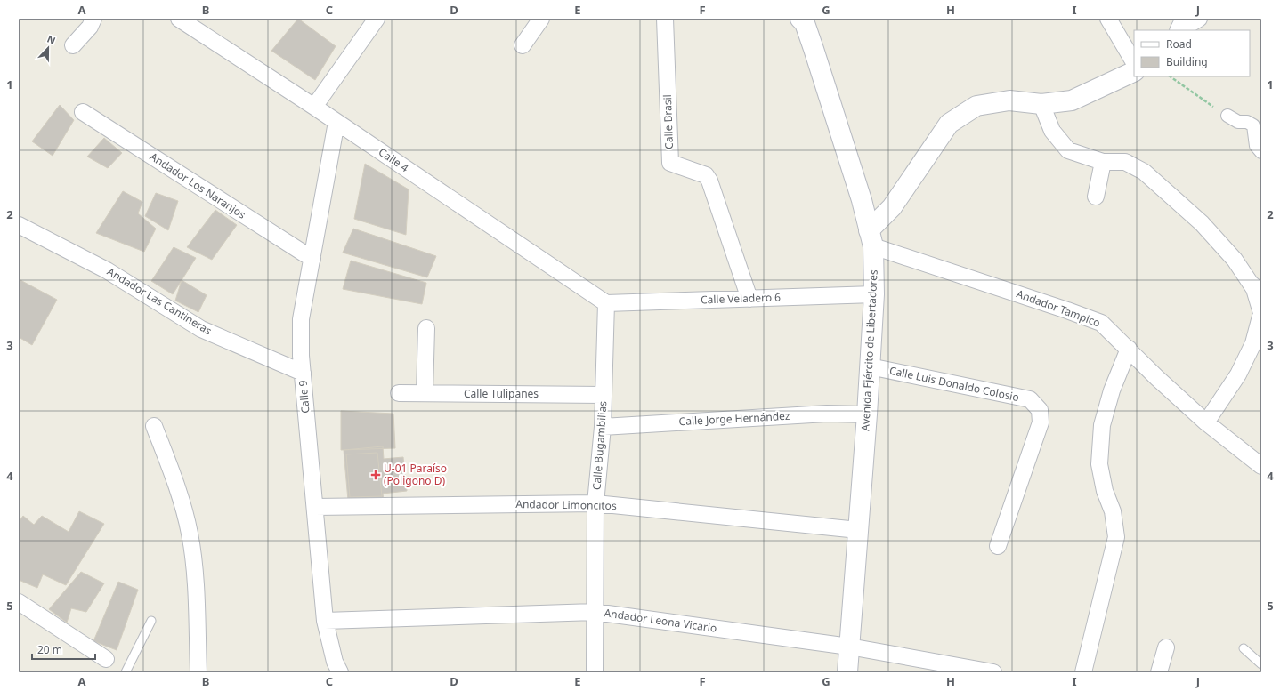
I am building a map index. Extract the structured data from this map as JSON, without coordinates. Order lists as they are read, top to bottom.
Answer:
{
  "streets": {
    "main road": ["Avenida Ejército de Libertadores"],
    "street": [
      "Calle Brasil",
      "Calle 4",
      "Andador Los Naranjos",
      "Calle Veladero 6",
      "Andador Las Cantineras",
      "Andador Tampico",
      "Calle Luis Donaldo Colosio",
      "Calle Tulipanes",
      "Calle 9",
      "Calle Jorge Hernández",
      "Calle Bugambilias",
      "Andador Limoncitos",
      "Andador Leona Vicario"
    ]
  },
  "crossings": [
    ["Calle Brasil", "Calle Veladero 6"],
    ["Calle 4", "Calle Veladero 6"],
    ["Calle 4", "Calle 9"],
    ["Calle 4", "Calle Bugambilias"],
    ["Andador Los Naranjos", "Calle 9"],
    ["Calle Veladero 6", "Avenida Ejército de Libertadores"],
    ["Calle Veladero 6", "Calle Bugambilias"],
    ["Andador Las Cantineras", "Calle 9"],
    ["Andador Tampico", "Avenida Ejército de Libertadores"],
    ["Avenida Ejército de Libertadores", "Calle Luis Donaldo Colosio"],
    ["Avenida Ejército de Libertadores", "Calle Jorge Hernández"],
    ["Avenida Ejército de Libertadores", "Andador Limoncitos"],
    ["Avenida Ejército de Libertadores", "Andador Leona Vicario"],
    ["Calle Tulipanes", "Calle Bugambilias"],
    ["Calle 9", "Andador Limoncitos"],
    ["Calle 9", "Andador Leona Vicario"],
    ["Calle Jorge Hernández", "Calle Bugambilias"],
    ["Calle Bugambilias", "Andador Limoncitos"],
    ["Calle Bugambilias", "Andador Leona Vicario"]
  ],
  "places": {
    "health": ["U-01 Paraíso (Poligono D)"]
  },
  "legend": ["Road", "Building"],
  "scale_bar": "20 m",
  "north": "top",
  "grid": {
    "columns": [
      "A",
      "B",
      "C",
      "D",
      "E",
      "F",
      "G",
      "H",
      "I",
      "J"
    ],
    "rows": [
      "1",
      "2",
      "3",
      "4",
      "5"
    ]
  }
}
